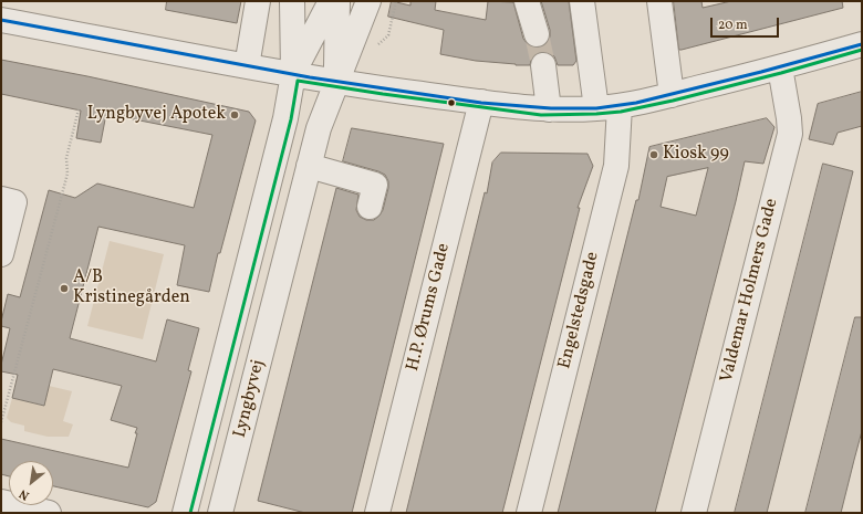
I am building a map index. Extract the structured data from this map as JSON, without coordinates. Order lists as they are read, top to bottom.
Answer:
{
  "streets": {
    "street": [
      "Valdemar Holmers Gade",
      "H.P. Ørums Gade",
      "Engelstedsgade",
      "Lyngbyvej"
    ]
  },
  "places": ["Lyngbyvej Apotek", "Kiosk 99", "A/B Kristinegården"],
  "scale_bar": "20 m",
  "north": "bottom left"
}
